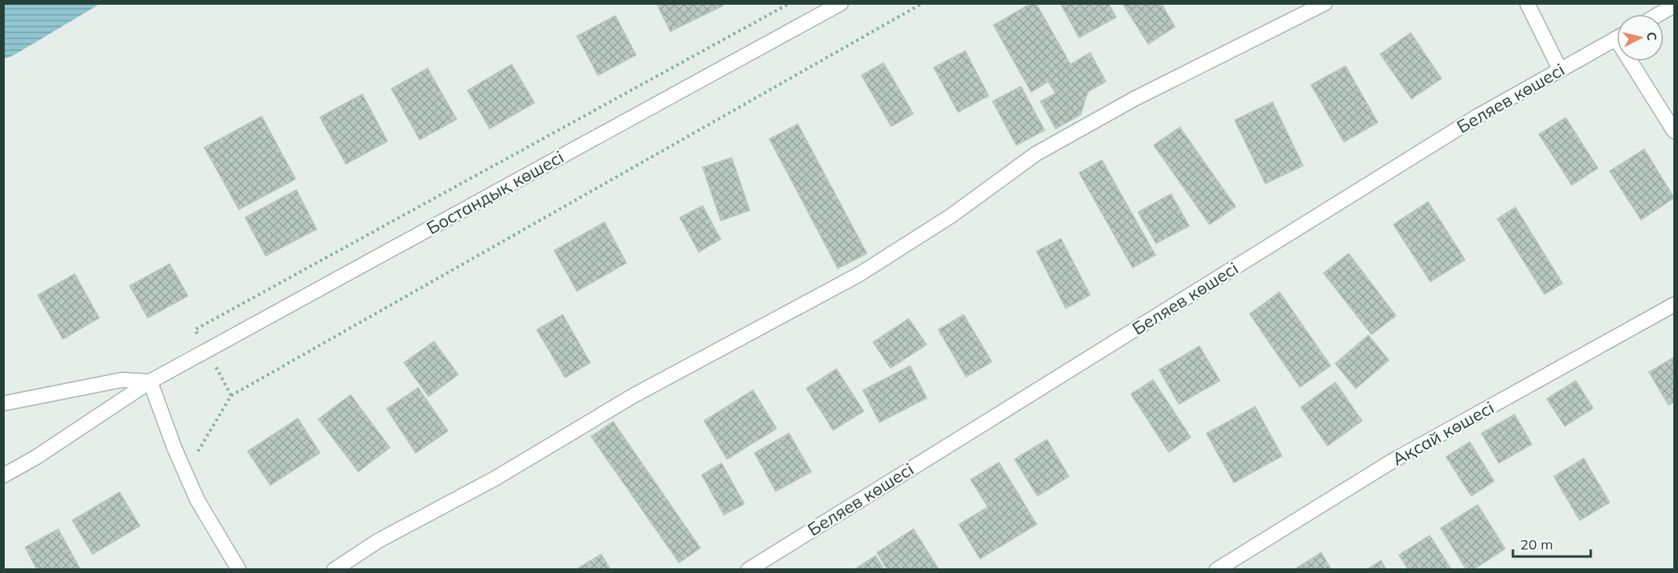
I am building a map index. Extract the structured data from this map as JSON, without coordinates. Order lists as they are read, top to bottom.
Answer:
{
  "streets": {
    "street": ["Беляев көшесі", "Бостандық көшесі", "Ақсай көшесі"]
  },
  "scale_bar": "20 m",
  "north": "right"
}
